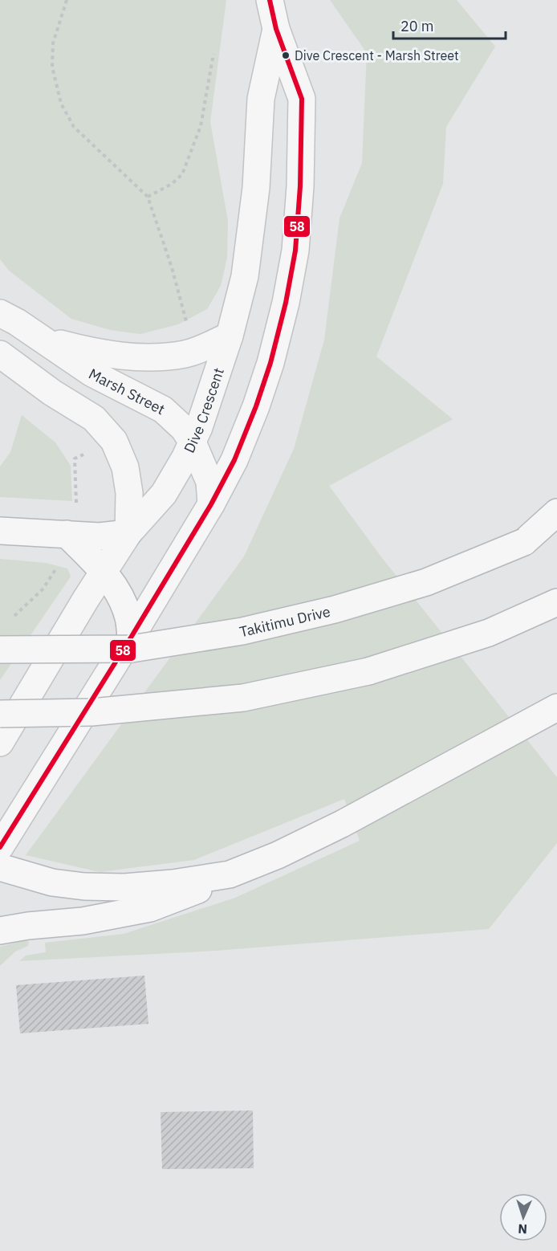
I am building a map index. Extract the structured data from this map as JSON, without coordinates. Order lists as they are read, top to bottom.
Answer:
{
  "streets": {
    "main road": ["Marsh Street", "Dive Crescent", "Takitimu Drive"]
  },
  "crossings": [
    ["Marsh Street", "Dive Crescent"]
  ],
  "places": ["Dive Crescent - Marsh Street"],
  "lines": ["transit line 58"],
  "scale_bar": "20 m",
  "north": "bottom"
}
